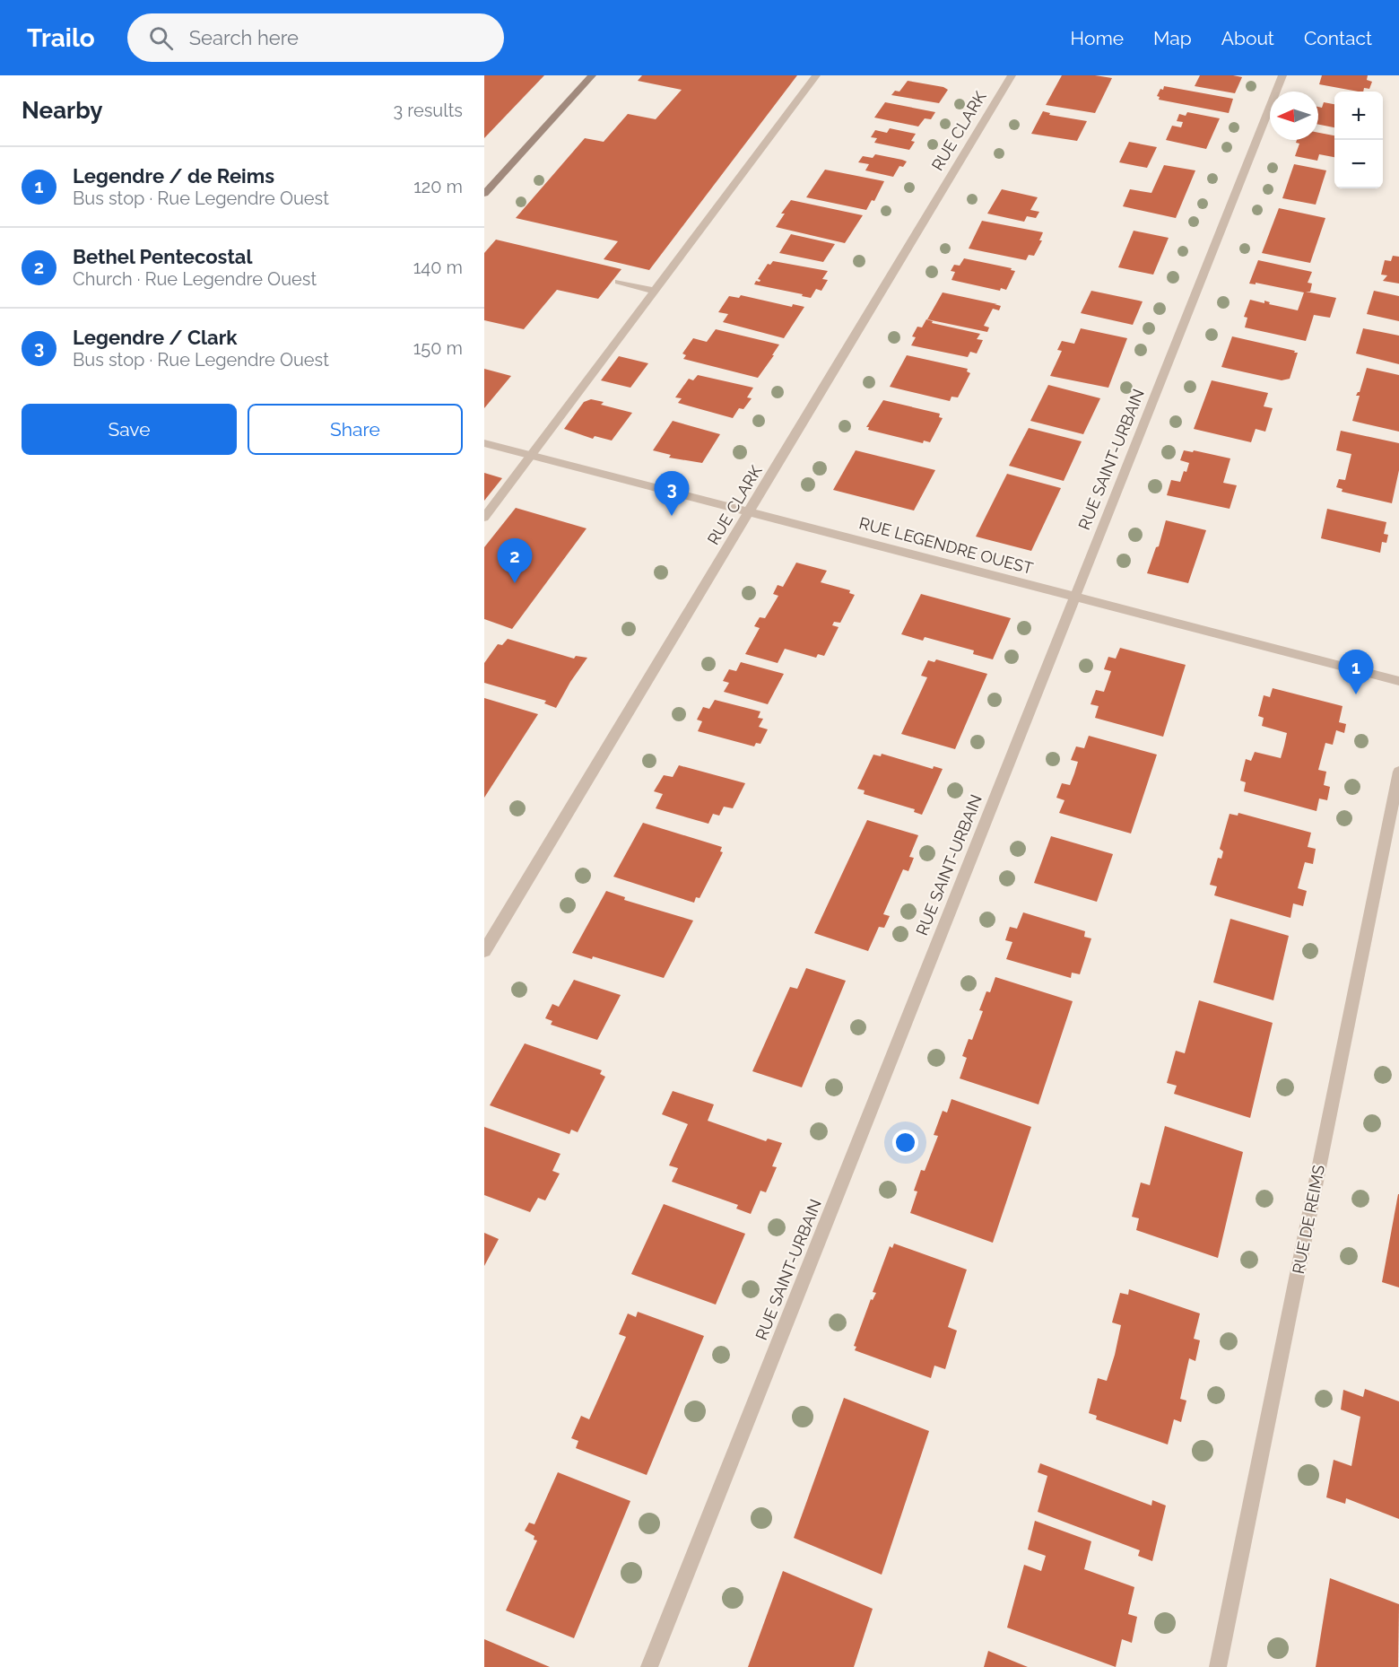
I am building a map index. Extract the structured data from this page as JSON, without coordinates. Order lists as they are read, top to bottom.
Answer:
{
  "streets": {
    "street": [
      "RUE CLARK",
      "RUE SAINT-URBAIN",
      "RUE LEGENDRE OUEST",
      "RUE DE REIMS"
    ]
  },
  "crossings": [
    ["RUE CLARK", "RUE LEGENDRE OUEST"],
    ["RUE SAINT-URBAIN", "RUE LEGENDRE OUEST"]
  ],
  "north": "left",
  "page": {
    "header": "Trailo",
    "search": "Search here",
    "nav": [
      "Home",
      "Map",
      "About",
      "Contact"
    ],
    "heading": ["Nearby", "3 results"],
    "map_buttons": ["+", "−"],
    "list": [
      {
        "mark": "1",
        "name": "Legendre / de Reims",
        "note": "Bus stop · Rue Legendre Ouest",
        "value": "120 m"
      },
      {
        "mark": "2",
        "name": "Bethel Pentecostal",
        "note": "Church · Rue Legendre Ouest",
        "value": "140 m"
      },
      {
        "mark": "3",
        "name": "Legendre / Clark",
        "note": "Bus stop · Rue Legendre Ouest",
        "value": "150 m"
      }
    ],
    "buttons": ["Save", "Share"],
    "pins": ["3", "2", "1"]
  }
}
